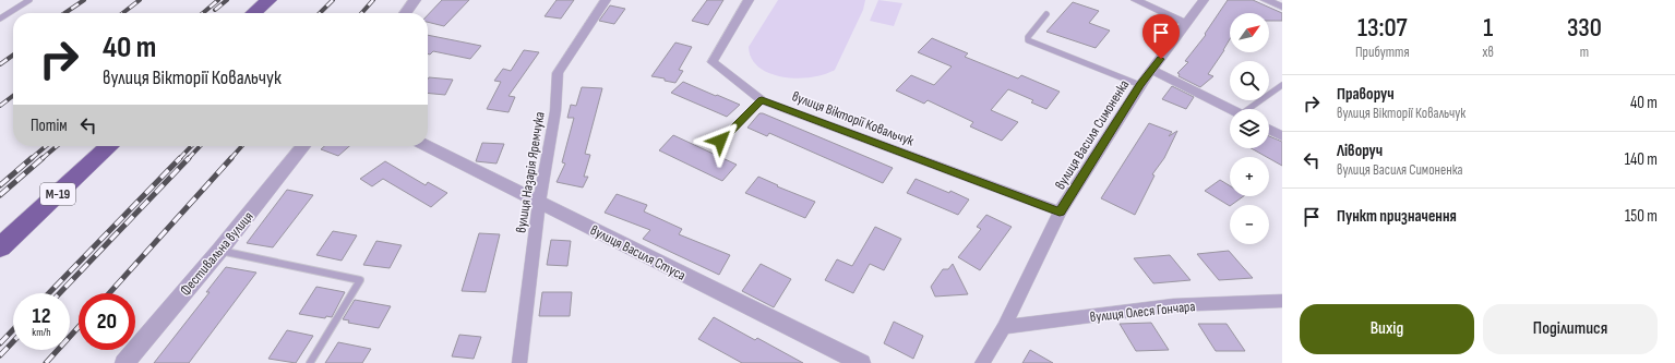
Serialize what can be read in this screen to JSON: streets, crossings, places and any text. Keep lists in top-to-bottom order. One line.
{"streets":{"highway":["М-19"],"street":["вулиця Вікторії Ковальчук","вулиця Василя Симоненка","вулиця Назарія Яремчука","вулиця Василя Стуса","Фестивальна вулиця","вулиця Олеся Гончара"]},"crossings":[["вулиця Вікторії Ковальчук","вулиця Василя Симоненка"],["вулиця Василя Симоненка","вулиця Олеся Гончара"],["вулиця Назарія Яремчука","вулиця Василя Стуса"]],"north":"top right","page":{"eta":["13:07","Прибуття","1","хв","330","m"],"map_buttons":["+","−"],"turn":["40 m","вулиця Вікторії Ковальчук"],"list":[{"name":"Праворуч","note":"вулиця Вікторії Ковальчук","value":"40 m"},{"name":"Ліворуч","note":"вулиця Василя Симоненка","value":"140 m"},{"name":"Пункт призначення","value":"150 m"}],"then":"Потім","speed":"12 km/h","limit":"20","buttons":["Вихід","Поділитися"]}}
